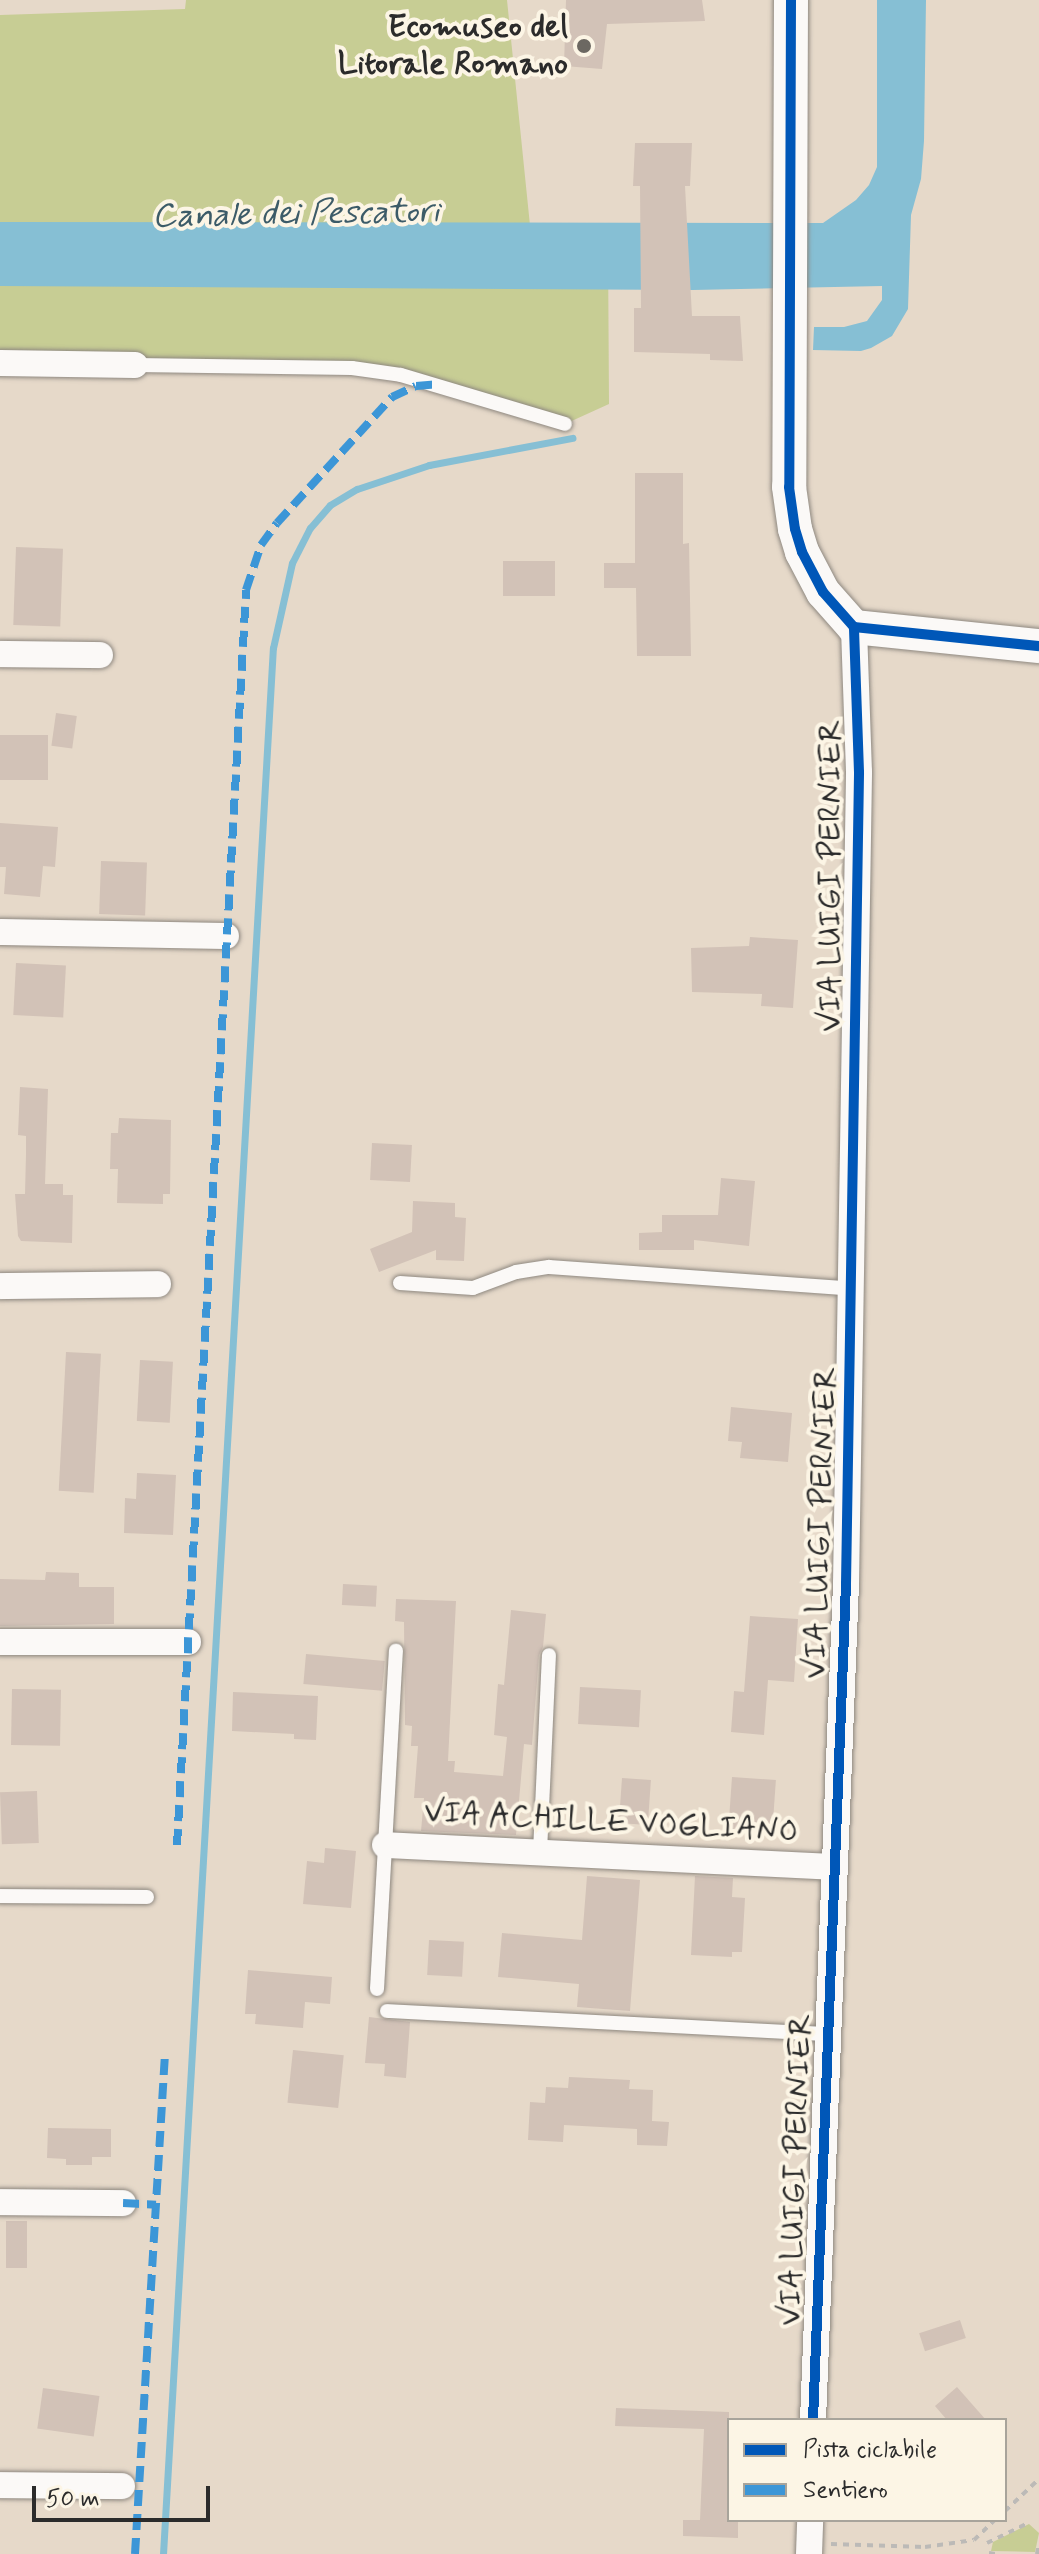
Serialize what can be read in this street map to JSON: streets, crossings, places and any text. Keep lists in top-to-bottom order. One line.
{"streets":{"street":["VIA LUIGI PERNIER","VIA ACHILLE VOGLIANO"]},"crossings":[["VIA LUIGI PERNIER","VIA ACHILLE VOGLIANO"]],"water":["Canale dei Pescatori"],"places":["Ecomuseo del Litorale Romano"],"legend":["Pista ciclabile","Sentiero"],"scale_bar":"50 m"}
